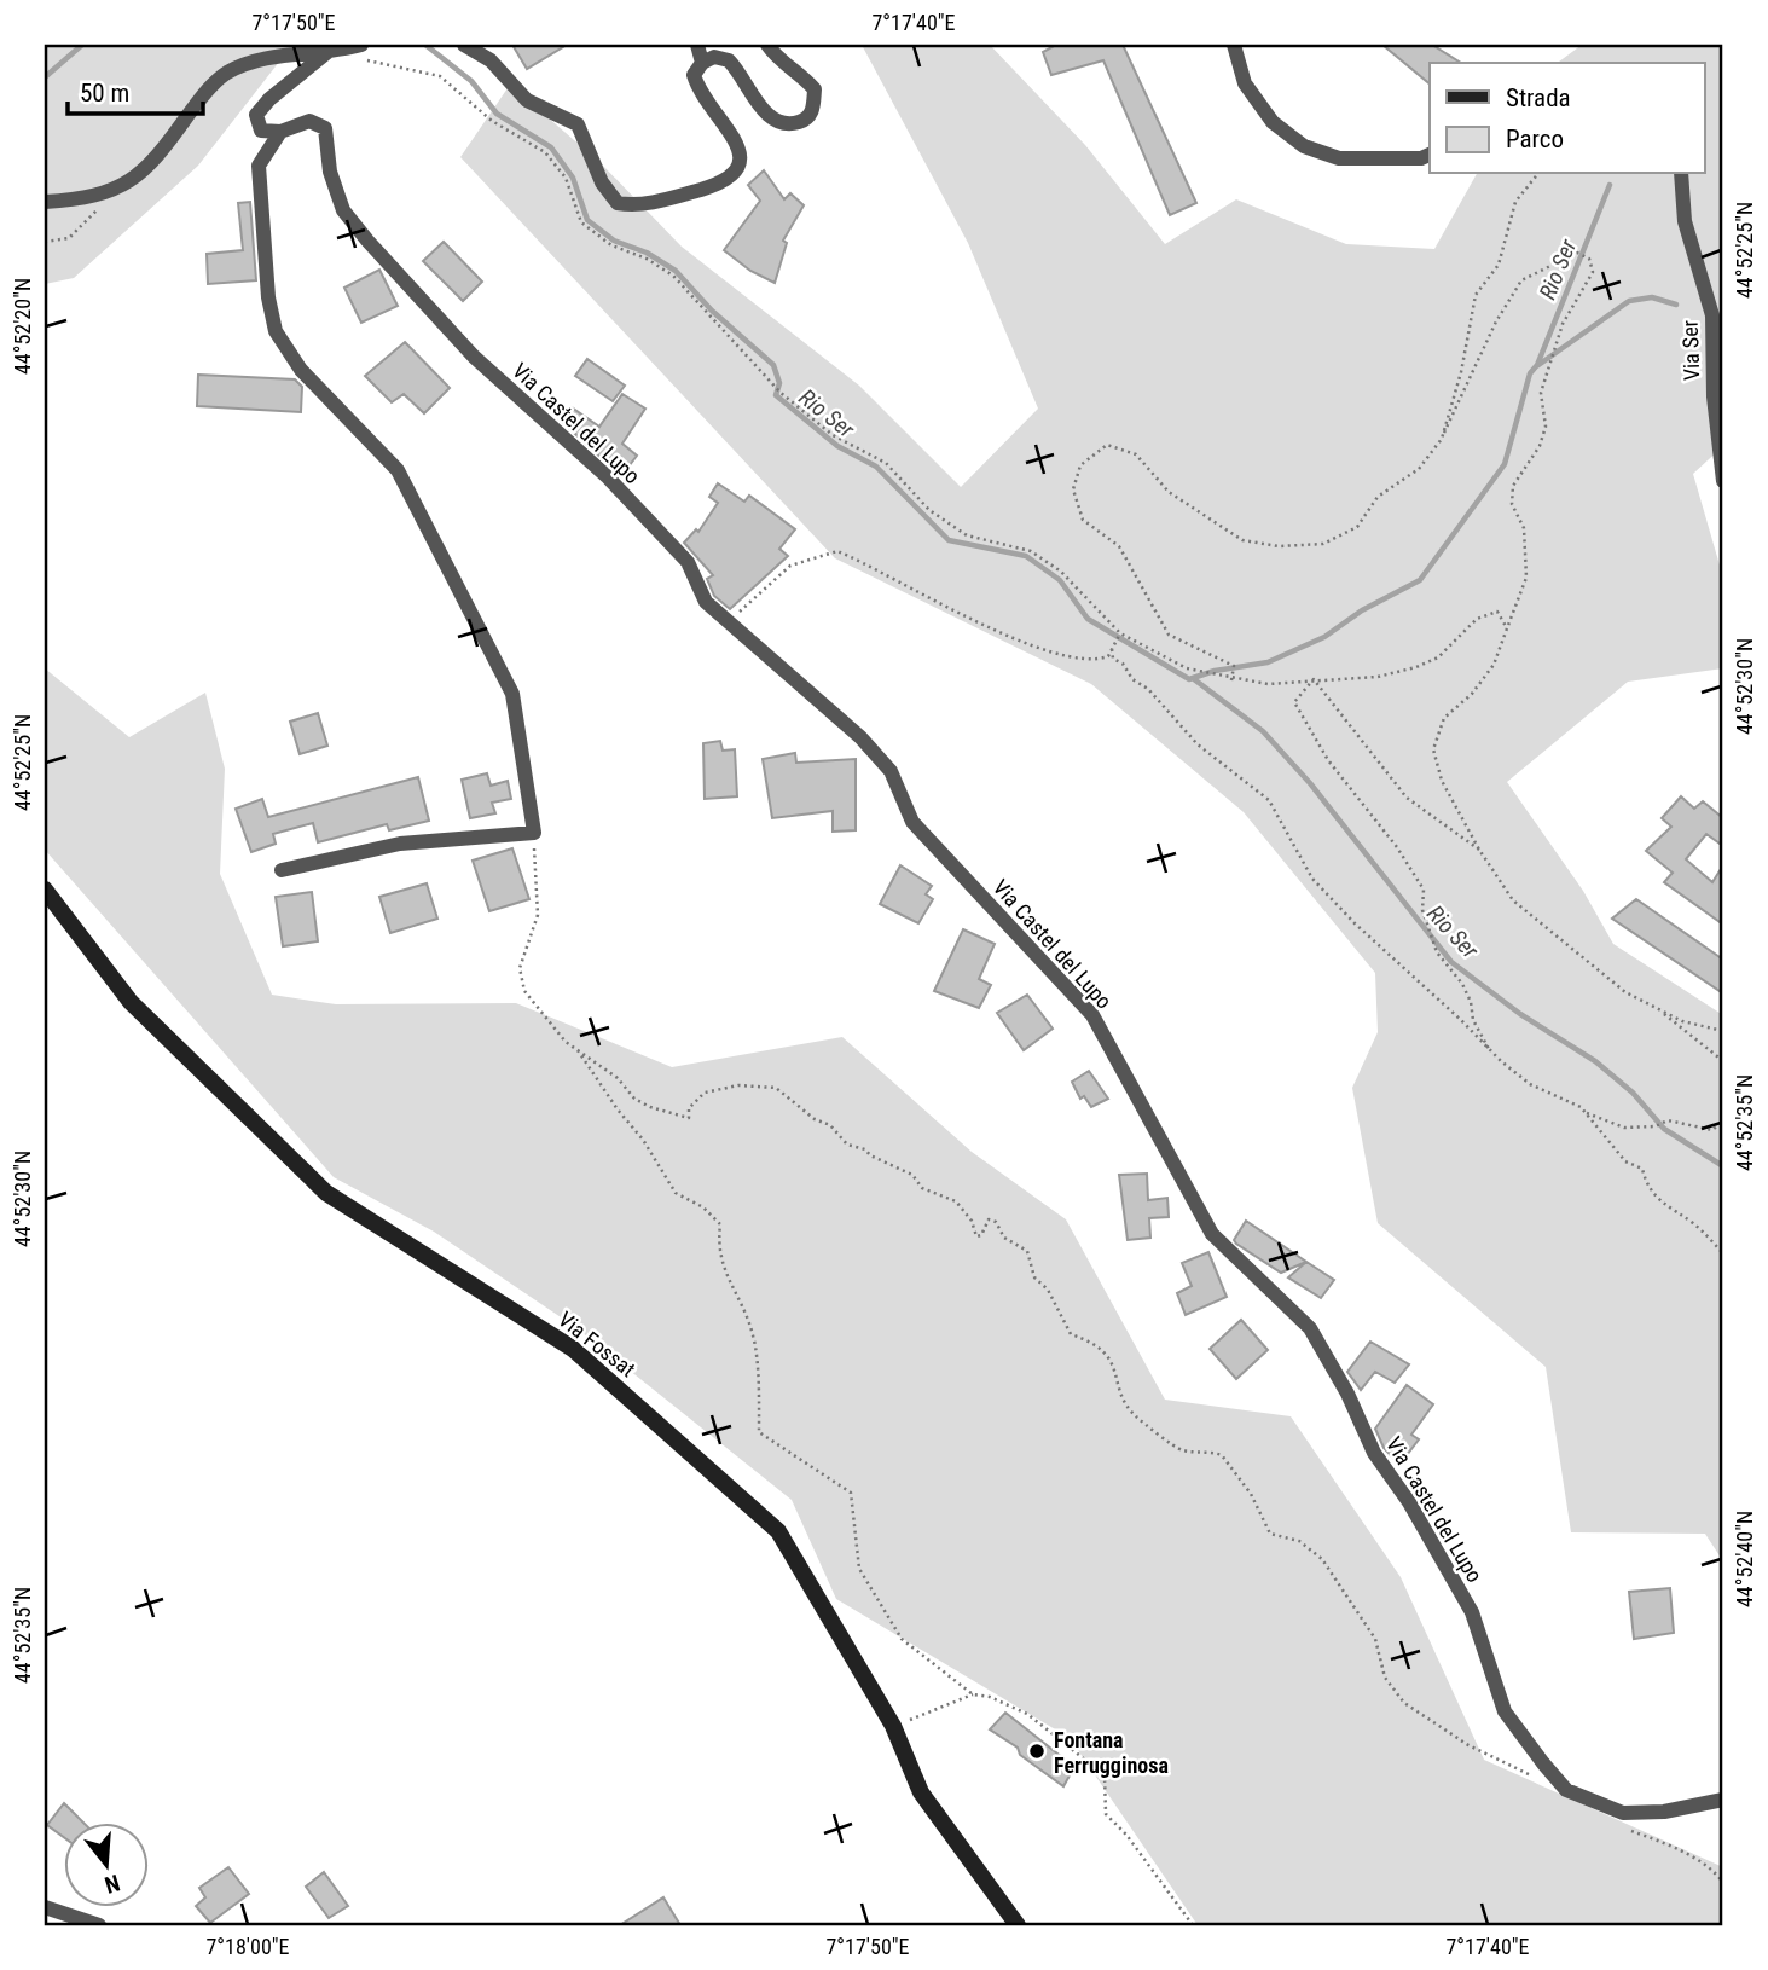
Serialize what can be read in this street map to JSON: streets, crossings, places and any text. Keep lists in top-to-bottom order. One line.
{"streets":{"street":["Via Ser","Via Castel del Lupo","Via Fossat"]},"water":["Rio Ser"],"places":["Fontana Ferrugginosa"],"legend":["Strada","Parco"],"scale_bar":"50 m","north":"bottom","coordinates":["7°17'50\"E","7°17'40\"E","44°52'25\"N","44°52'20\"N","44°52'30\"N","44°52'35\"N","44°52'40\"N","7°18'00\"E"]}
